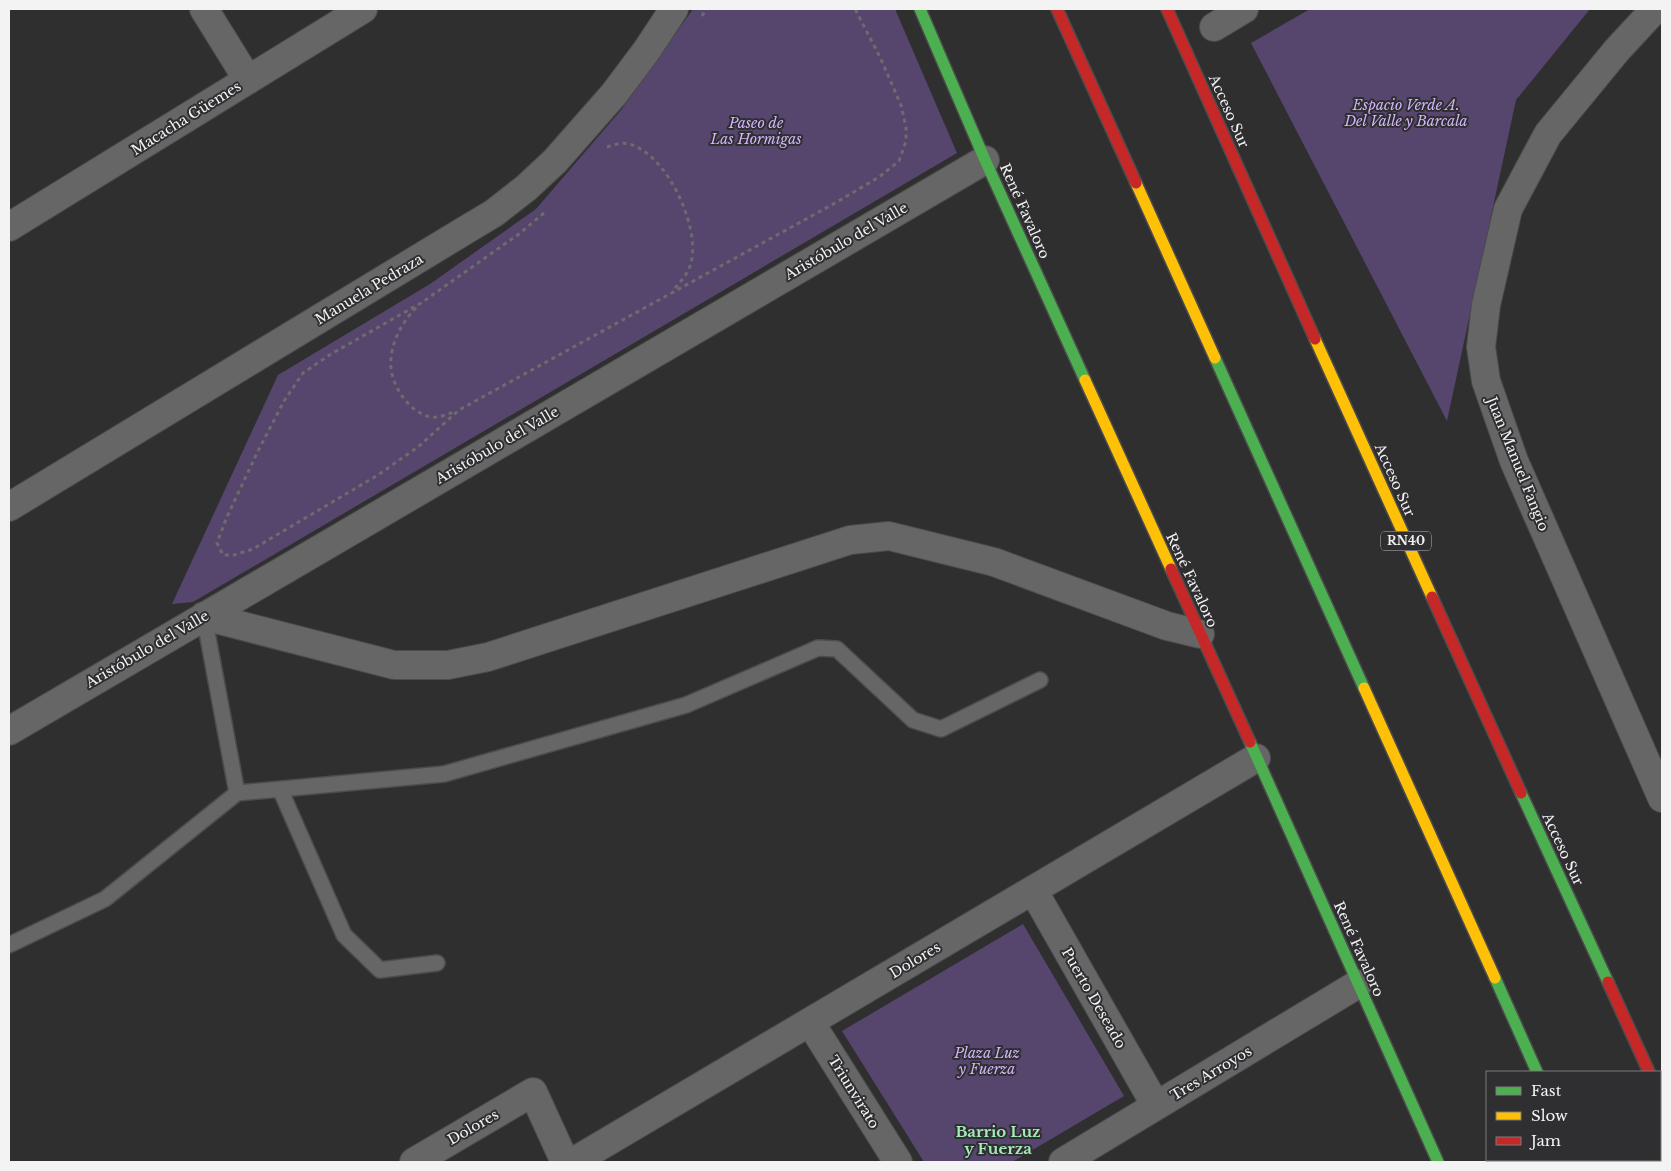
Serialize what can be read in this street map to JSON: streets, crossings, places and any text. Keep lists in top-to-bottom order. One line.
{"streets":{"main road":["Acceso Sur","René Favaloro","RN40"],"street":["Macacha Güemes","Aristóbulo del Valle","Manuela Pedraza","Juan Manuel Fangio","Dolores","Puerto Deseado","Tres Arroyos","Triunvirato"]},"crossings":[["René Favaloro","Aristóbulo del Valle"],["René Favaloro","Dolores"],["René Favaloro","Tres Arroyos"],["Dolores","Puerto Deseado"],["Dolores","Triunvirato"],["Puerto Deseado","Tres Arroyos"]],"districts":["Barrio Luz y Fuerza"],"parks":["Espacio Verde A. Del Valle y Barcala","Paseo de Las Hormigas","Plaza Luz y Fuerza"],"legend":["Fast","Slow","Jam"]}
